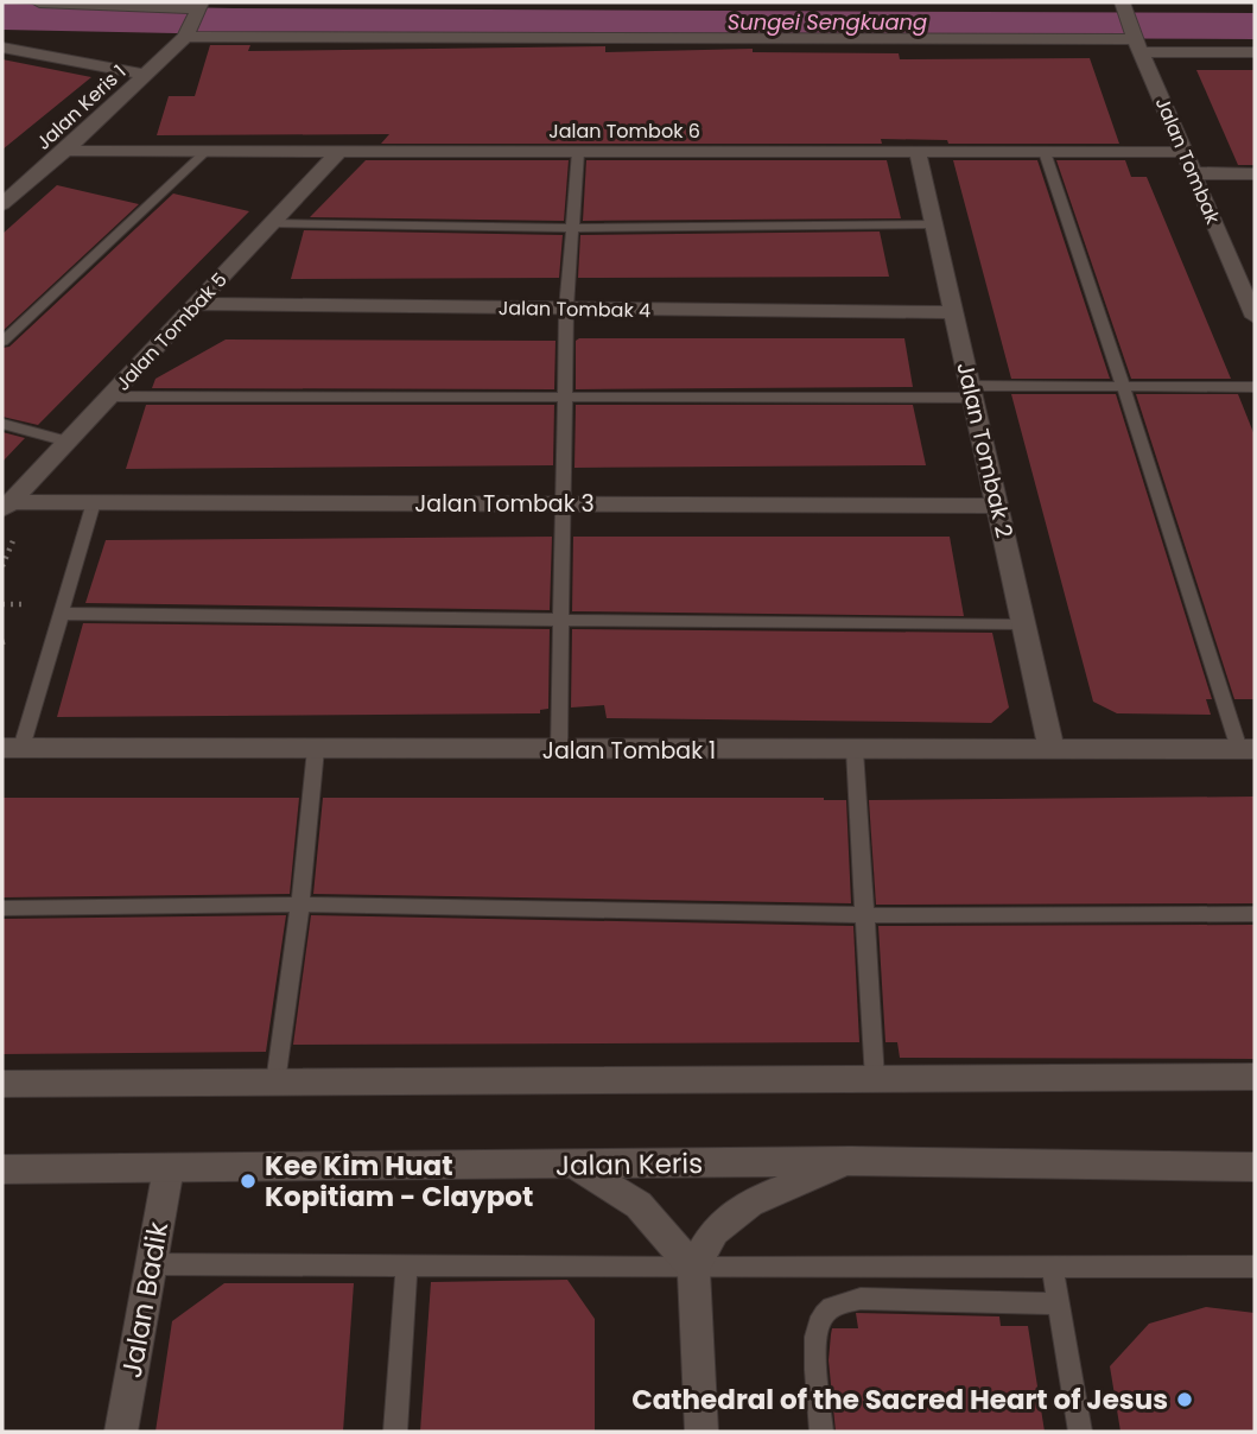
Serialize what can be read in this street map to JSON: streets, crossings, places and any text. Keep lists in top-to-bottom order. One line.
{"streets":{"street":["Jalan Keris 1","Jalan Tombok 6","Jalan Tombak","Jalan Tombak 4","Jalan Tombak 5","Jalan Tombak 2","Jalan Tombak 3","Jalan Tombak 1","Jalan Keris","Jalan Badik"]},"crossings":[["Jalan Keris 1","Jalan Tombok 6"],["Jalan Tombok 6","Jalan Tombak"],["Jalan Tombok 6","Jalan Tombak 5"],["Jalan Tombok 6","Jalan Tombak 2"],["Jalan Tombak 4","Jalan Tombak 5"],["Jalan Tombak 4","Jalan Tombak 2"],["Jalan Tombak 5","Jalan Tombak 3"],["Jalan Tombak 2","Jalan Tombak 3"],["Jalan Tombak 2","Jalan Tombak 1"],["Jalan Keris","Jalan Badik"]],"water":["Sungei Sengkuang"],"places":["Kee Kim Huat Kopitiam - Claypot","Cathedral of the Sacred Heart of Jesus"]}
